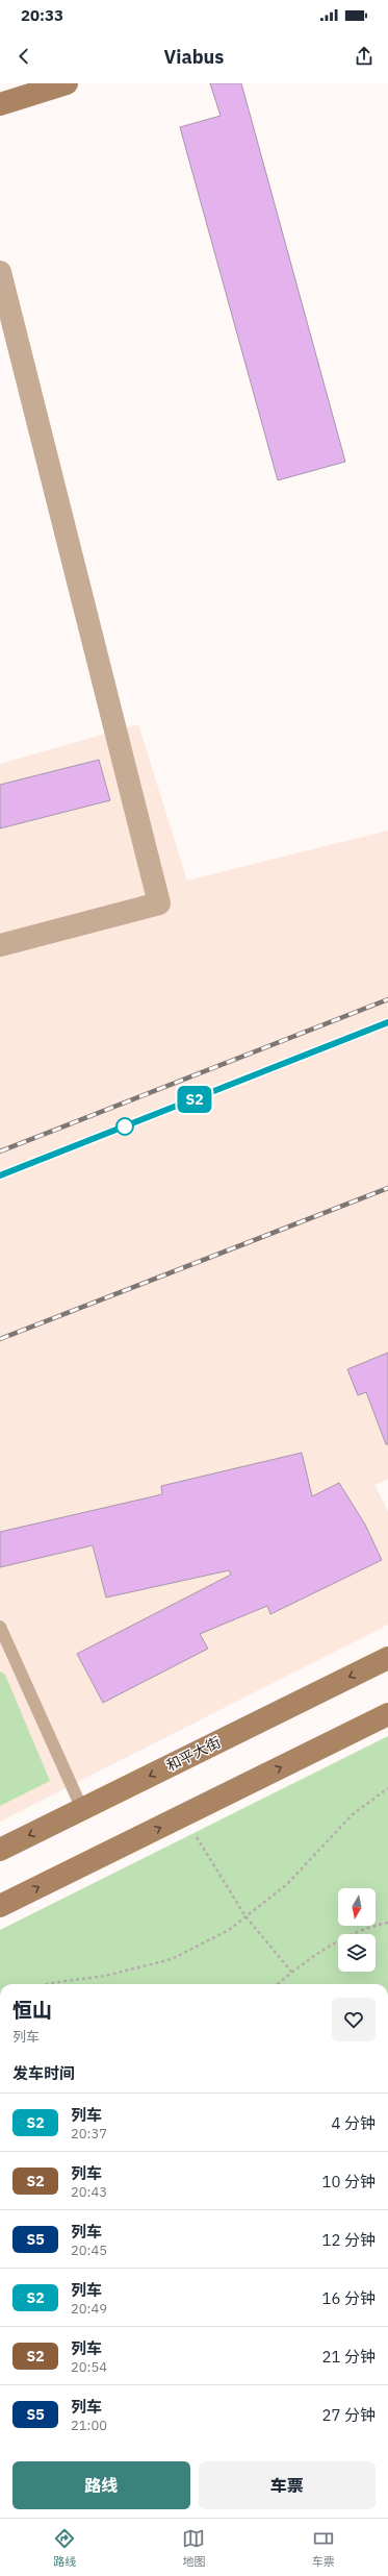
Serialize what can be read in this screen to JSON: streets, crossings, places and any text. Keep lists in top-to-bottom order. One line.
{"streets":{"main road":["和平大街"]},"north":"bottom","page":{"status":"20:33","header":"Viabus","on_map":"S2","heading":[["恒山","列车"],"发车时间"],"list":[{"mark":"S2","name":"列车","note":"20:37","value":"4 分钟"},{"mark":"S2","name":"列车","note":"20:43","value":"10 分钟"},{"mark":"S5","name":"列车","note":"20:45","value":"12 分钟"},{"mark":"S2","name":"列车","note":"20:49","value":"16 分钟"},{"mark":"S2","name":"列车","note":"20:54","value":"21 分钟"},{"mark":"S5","name":"列车","note":"21:00","value":"27 分钟"}],"buttons":["路线","车票"],"tabs":["路线","地图","车票"]}}
